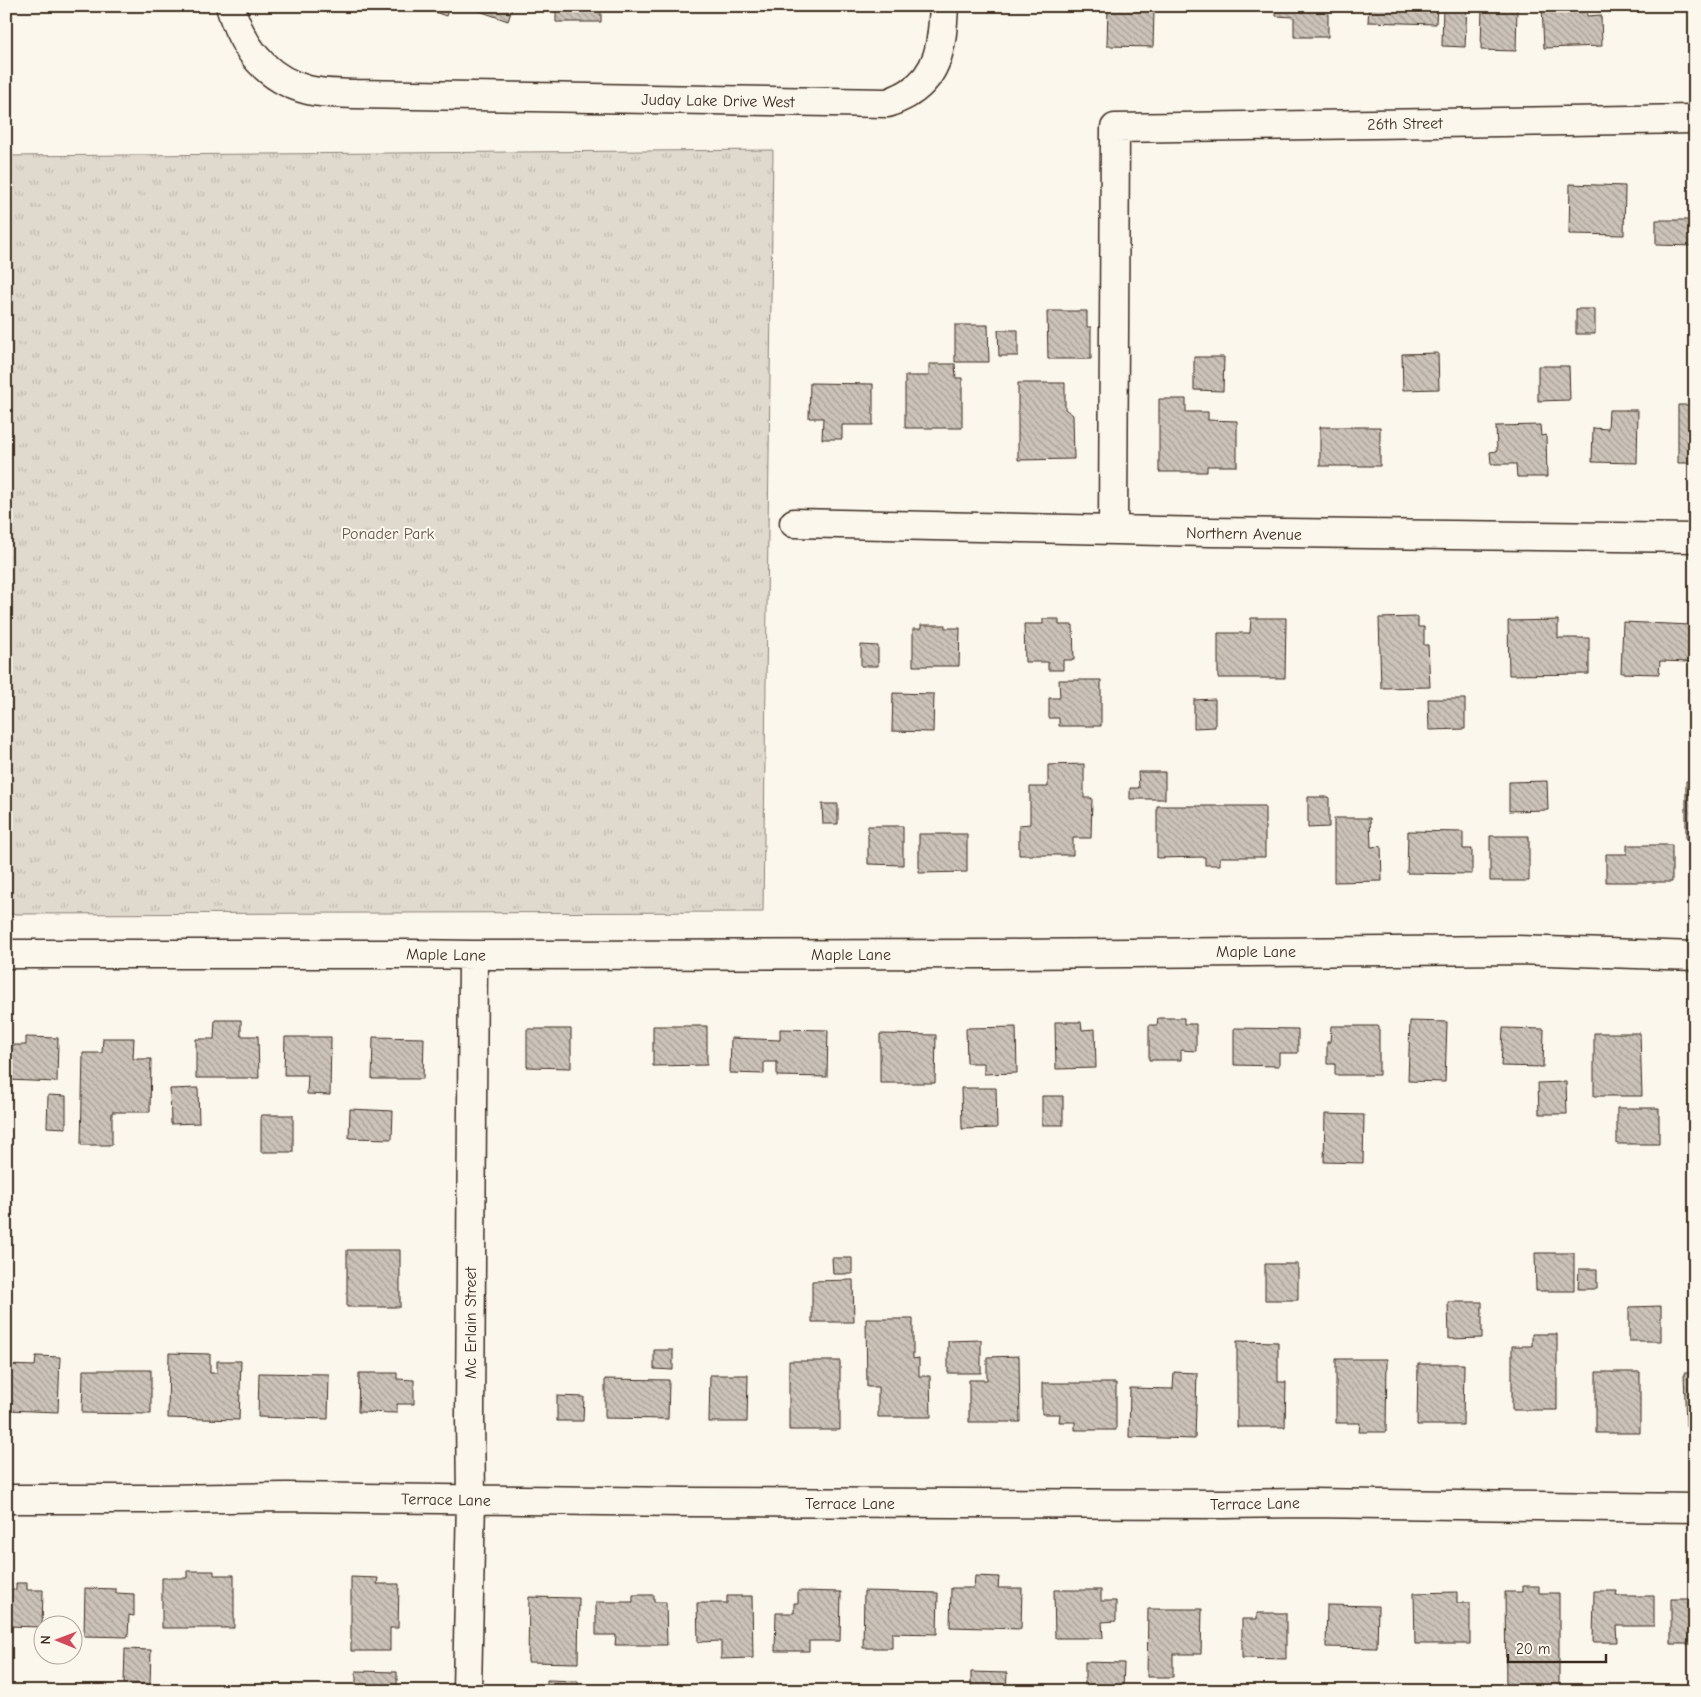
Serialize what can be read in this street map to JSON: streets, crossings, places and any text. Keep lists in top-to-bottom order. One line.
{"streets":{"street":["Juday Lake Drive West","26th Street","Northern Avenue","Maple Lane","Mc Erlain Street","Terrace Lane"]},"crossings":[["26th Street","Northern Avenue"],["Maple Lane","Mc Erlain Street"],["Mc Erlain Street","Terrace Lane"]],"parks":["Ponader Park"],"scale_bar":"20 m","north":"left"}
